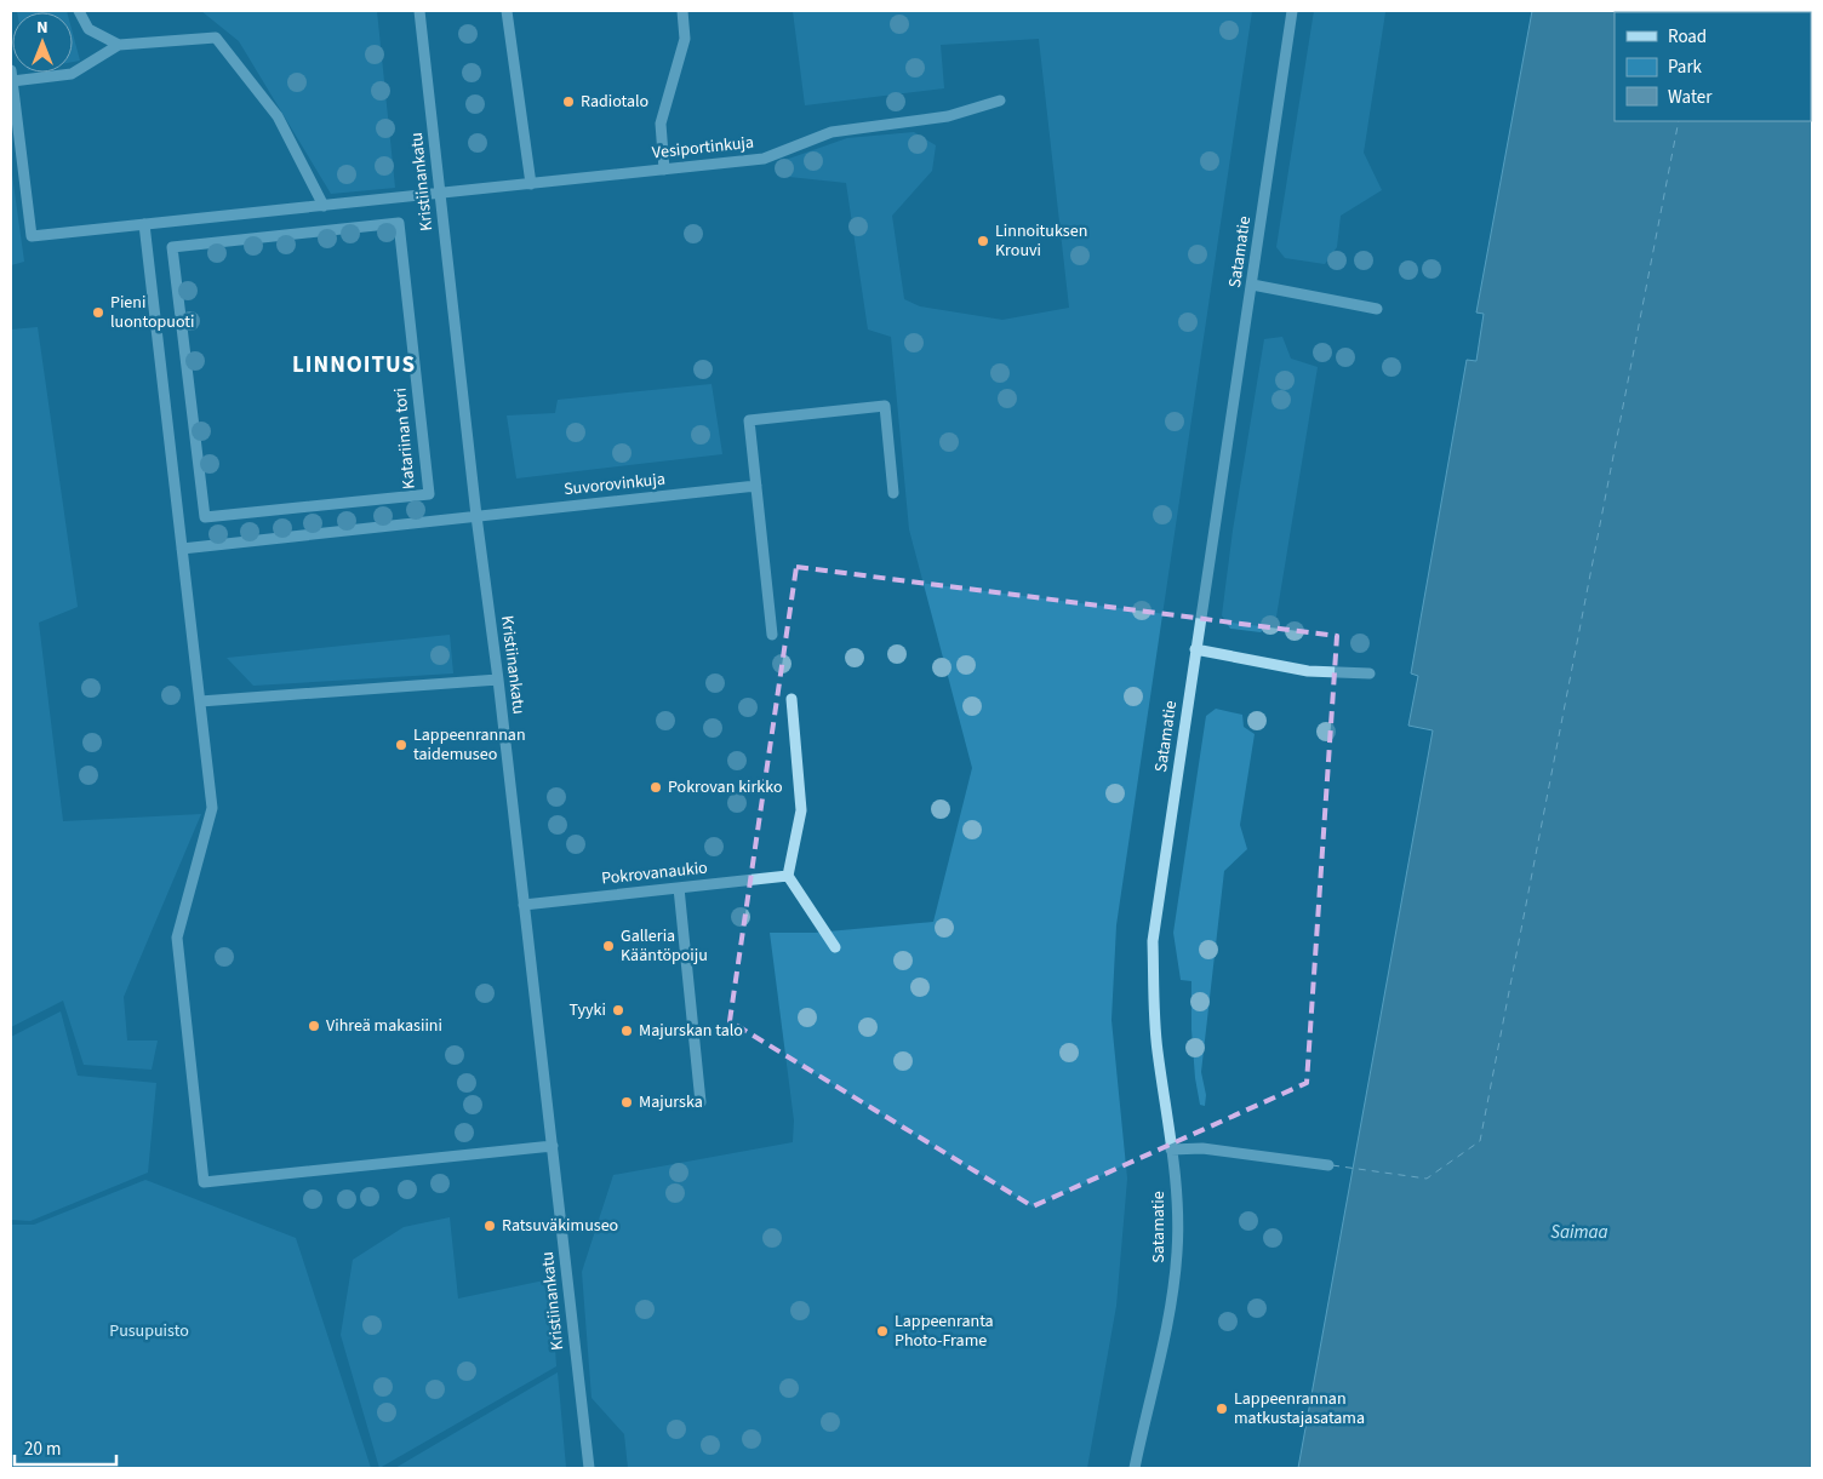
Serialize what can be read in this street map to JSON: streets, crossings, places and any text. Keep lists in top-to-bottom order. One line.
{"streets":{"street":["Vesiportinkuja","Kristiinankatu","Satamatie","Katariinan tori","Suvorovinkuja","Pokrovanaukio"]},"crossings":[["Vesiportinkuja","Kristiinankatu"],["Kristiinankatu","Suvorovinkuja"],["Kristiinankatu","Pokrovanaukio"]],"districts":["LINNOITUS"],"water":["Saimaa"],"parks":["Pusupuisto"],"places":["Radiotalo","Linnoituksen Krouvi","Pieni luontopuoti","Lappeenrannan taidemuseo","Pokrovan kirkko","Galleria Kääntöpoiju","Tyyki","Vihreä makasiini","Majurskan talo","Majurska","Ratsuväkimuseo","Lappeenranta Photo-Frame","Lappeenrannan matkustajasatama"],"legend":["Road","Park","Water"],"scale_bar":"20 m","north":"top"}
